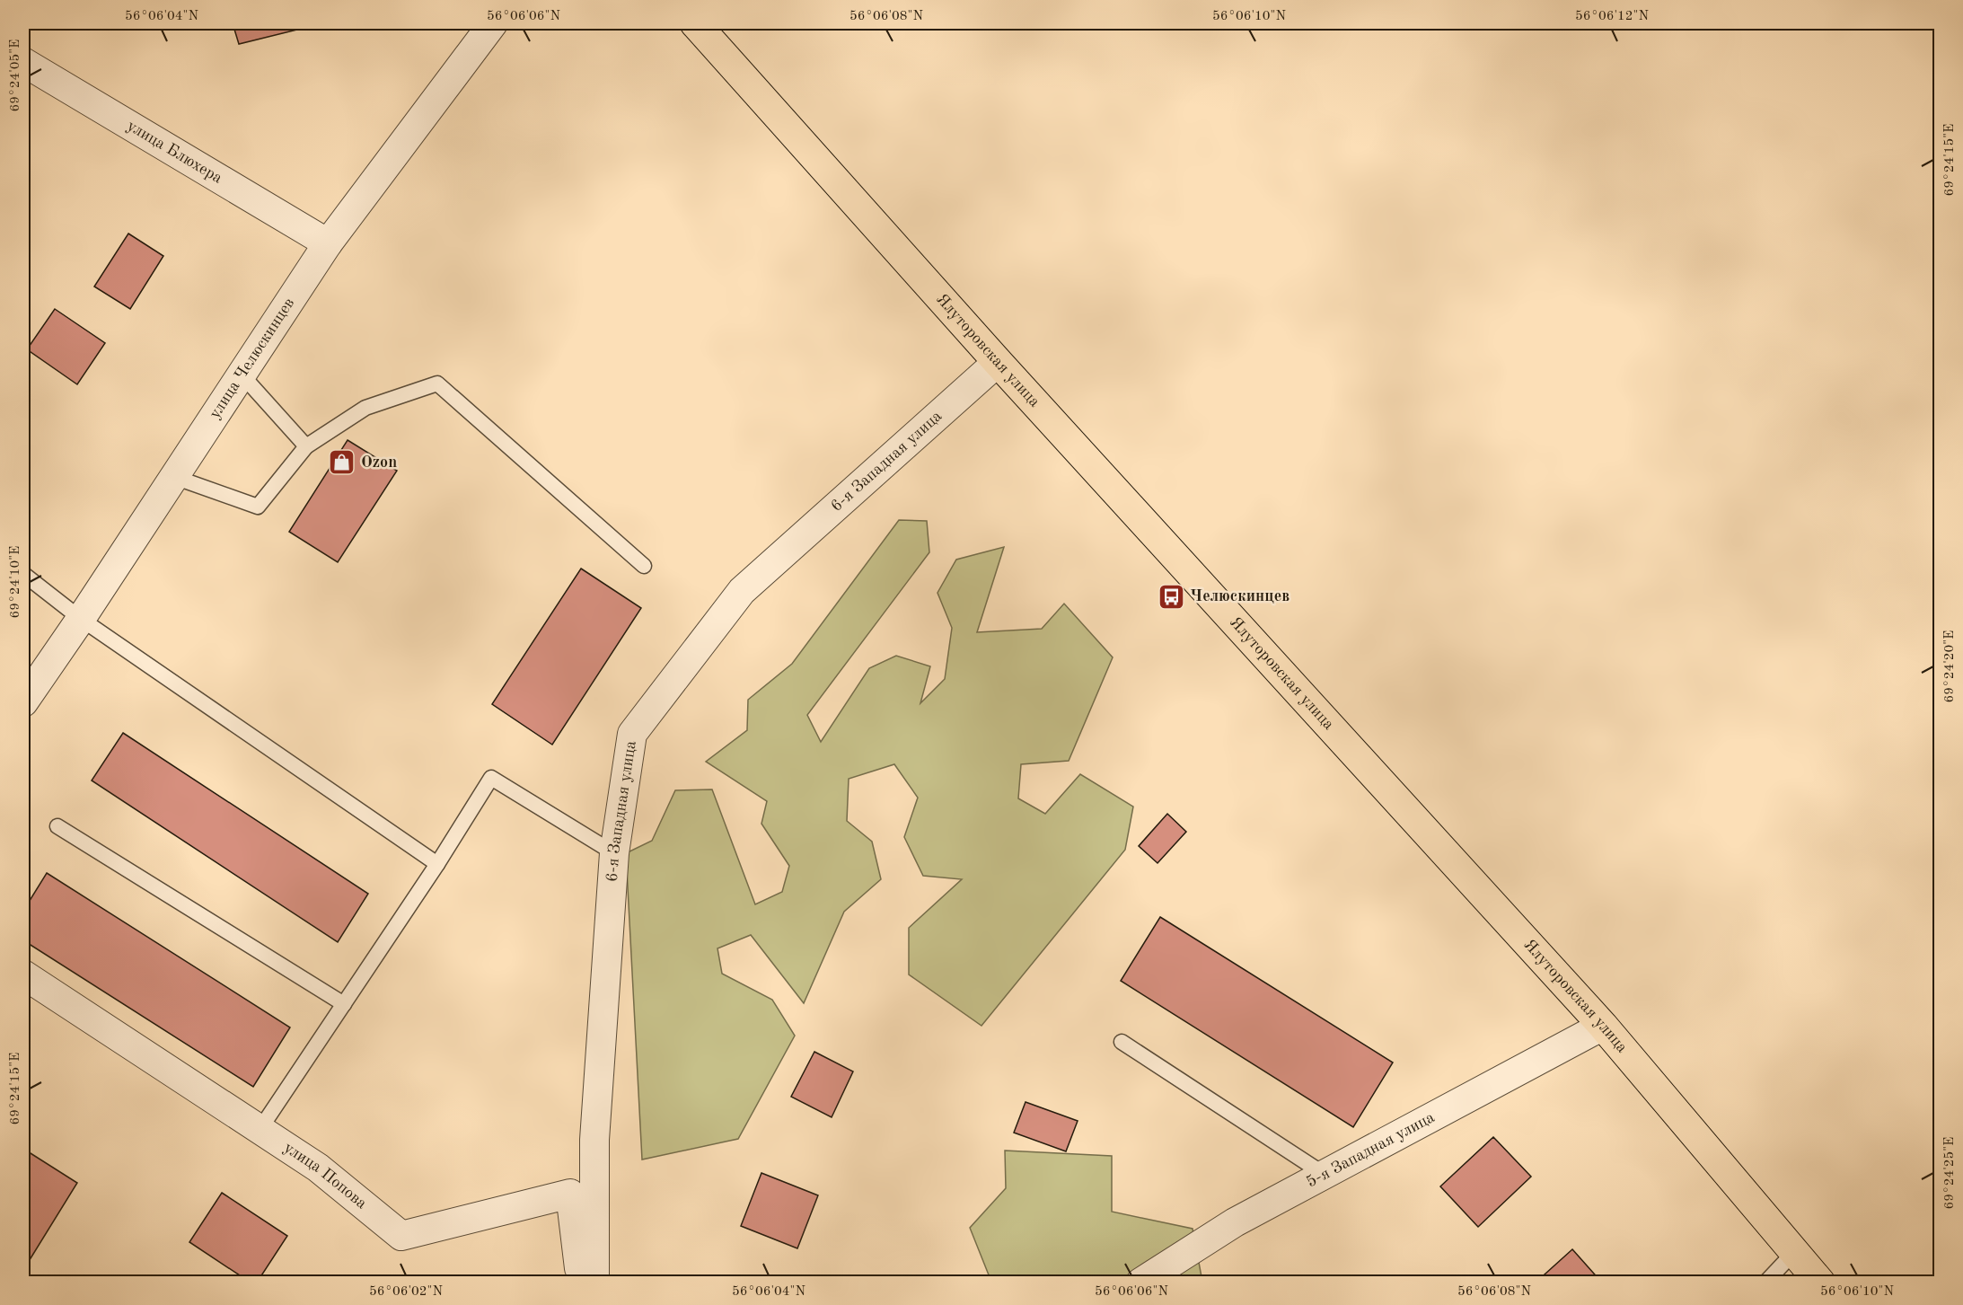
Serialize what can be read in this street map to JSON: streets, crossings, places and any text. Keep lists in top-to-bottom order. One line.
{"streets":{"main road":["Ялуторовская улица"],"street":["улица Блюхера","улица Челюскинцев","6-я Западная улица","5-я Западная улица","улица Попова"]},"crossings":[["улица Блюхера","улица Челюскинцев"],["Ялуторовская улица","6-я Западная улица"],["Ялуторовская улица","5-я Западная улица"]],"places":{"shop":["Ozon"],"bus stop":["Челюскинцев"]},"coordinates":["56°06'04\"N","56°06'06\"N","56°06'08\"N","56°06'10\"N","56°06'12\"N","69°24'05\"E","69°24'15\"E","69°24'10\"E","69°24'20\"E","69°24'25\"E","56°06'02\"N"]}
